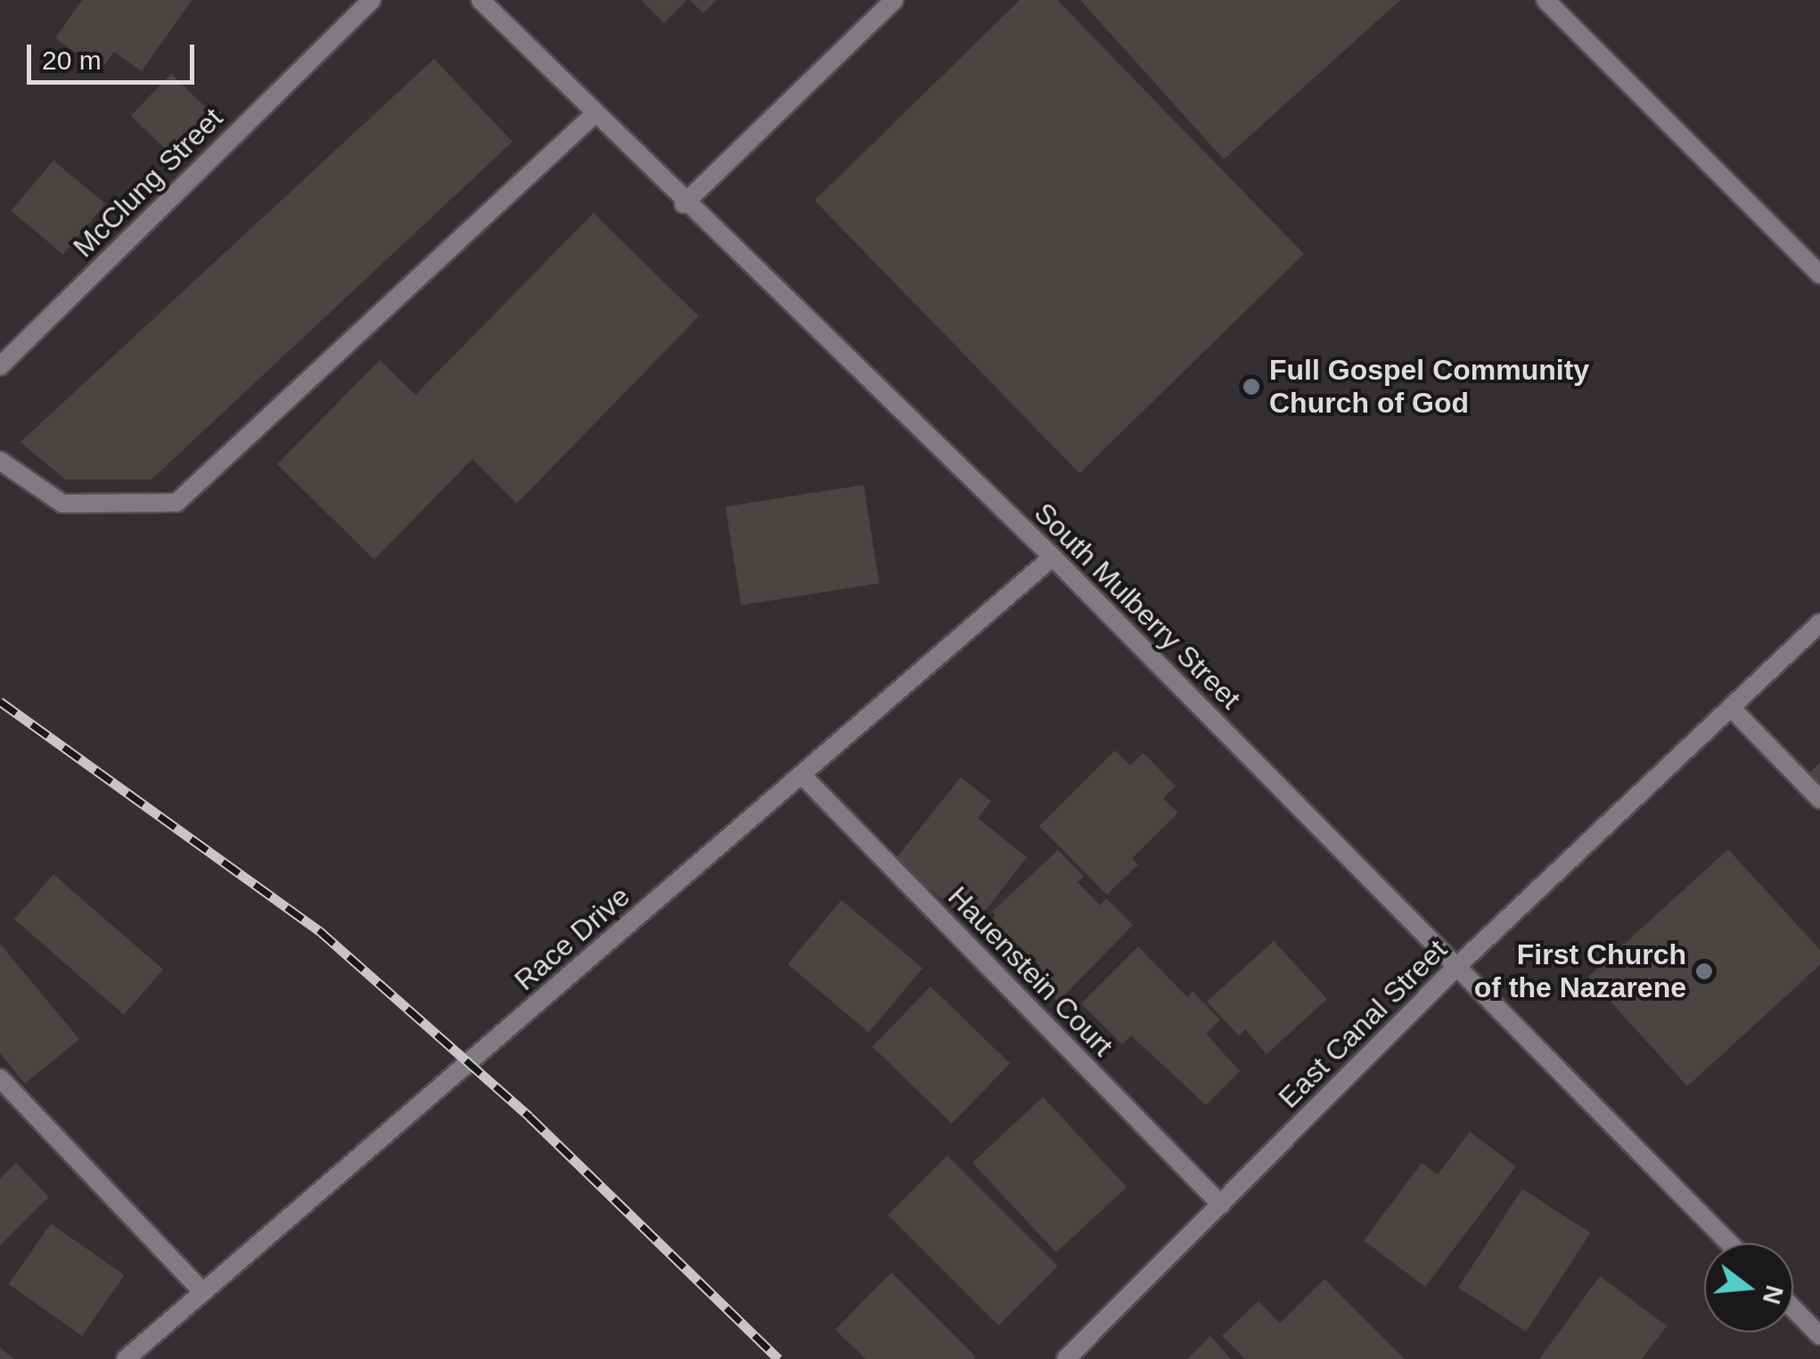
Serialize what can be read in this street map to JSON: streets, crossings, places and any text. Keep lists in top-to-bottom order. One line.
{"streets":{"street":["McClung Street","South Mulberry Street","Race Drive","Hauenstein Court","East Canal Street"]},"crossings":[["South Mulberry Street","Race Drive"],["South Mulberry Street","East Canal Street"],["Race Drive","Hauenstein Court"],["Hauenstein Court","East Canal Street"]],"places":["Full Gospel Community Church of God","First Church of the Nazarene"],"scale_bar":"20 m","north":"right"}
